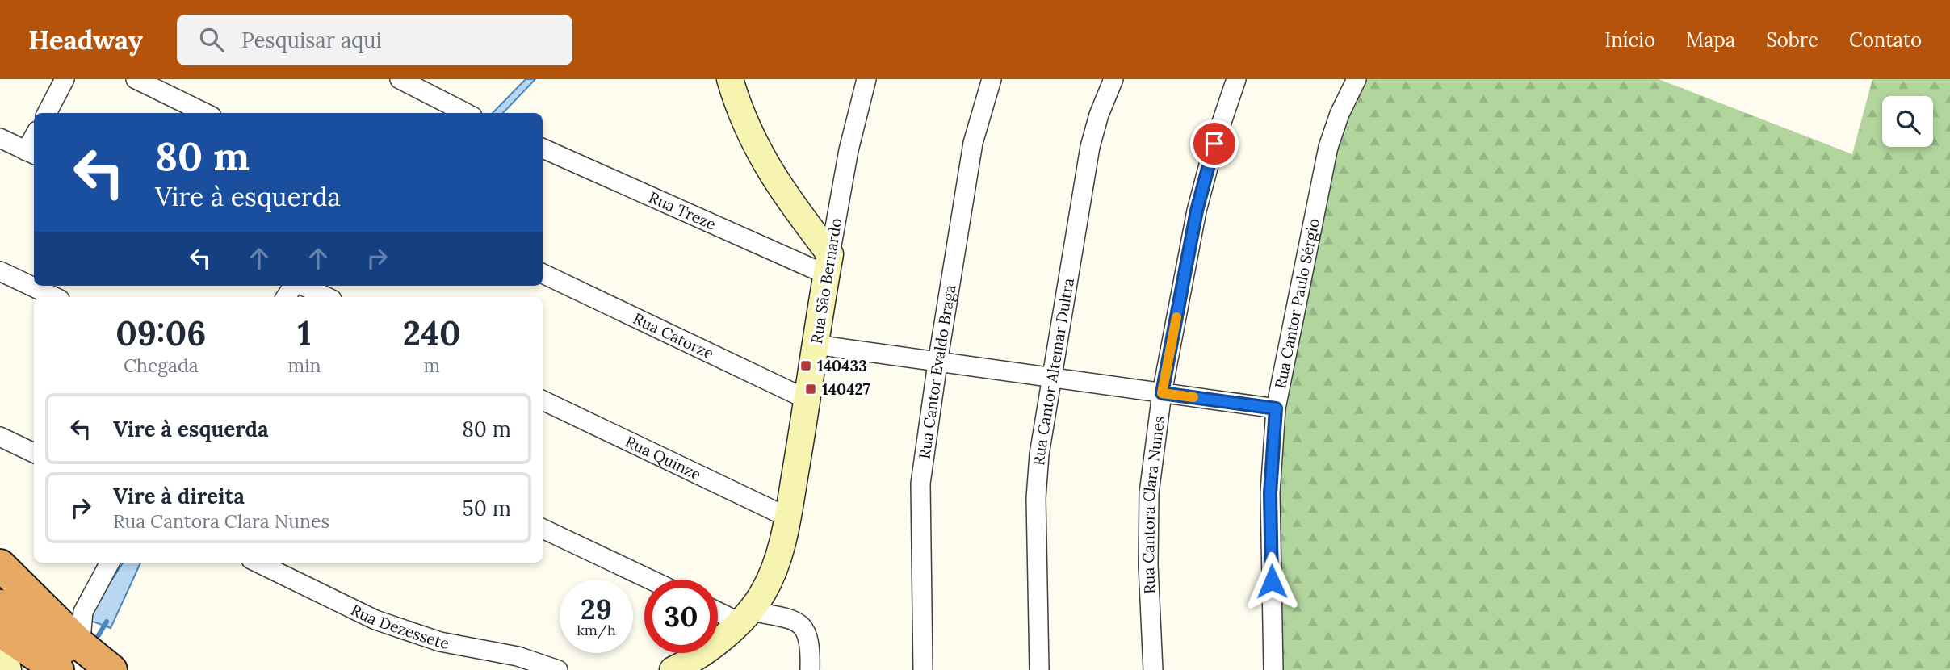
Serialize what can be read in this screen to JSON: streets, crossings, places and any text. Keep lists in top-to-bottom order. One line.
{"streets":{"street":["Rua Treze","Rua São Bernardo","Rua Cantor Paulo Sérgio","Rua Catorze","Rua Cantor Evaldo Braga","Rua Cantor Altemar Dultra","Rua Quinze","Rua Cantora Clara Nunes","Rua Dezessete"]},"crossings":[["Rua Treze","Rua São Bernardo"],["Rua São Bernardo","Rua Catorze"],["Rua São Bernardo","Rua Quinze"]],"places":{"transit":["140433","140427"]},"page":{"header":"Headway","search":"Pesquisar aqui","nav":["Início","Mapa","Sobre","Contato"],"turn":["80 m","Vire à esquerda"],"eta":["09:06","Chegada","1","min","240","m"],"list":[{"name":"Vire à esquerda","value":"80 m"},{"name":"Vire à direita","note":"Rua Cantora Clara Nunes","value":"50 m"}],"speed":"29 km/h","limit":"30"}}
